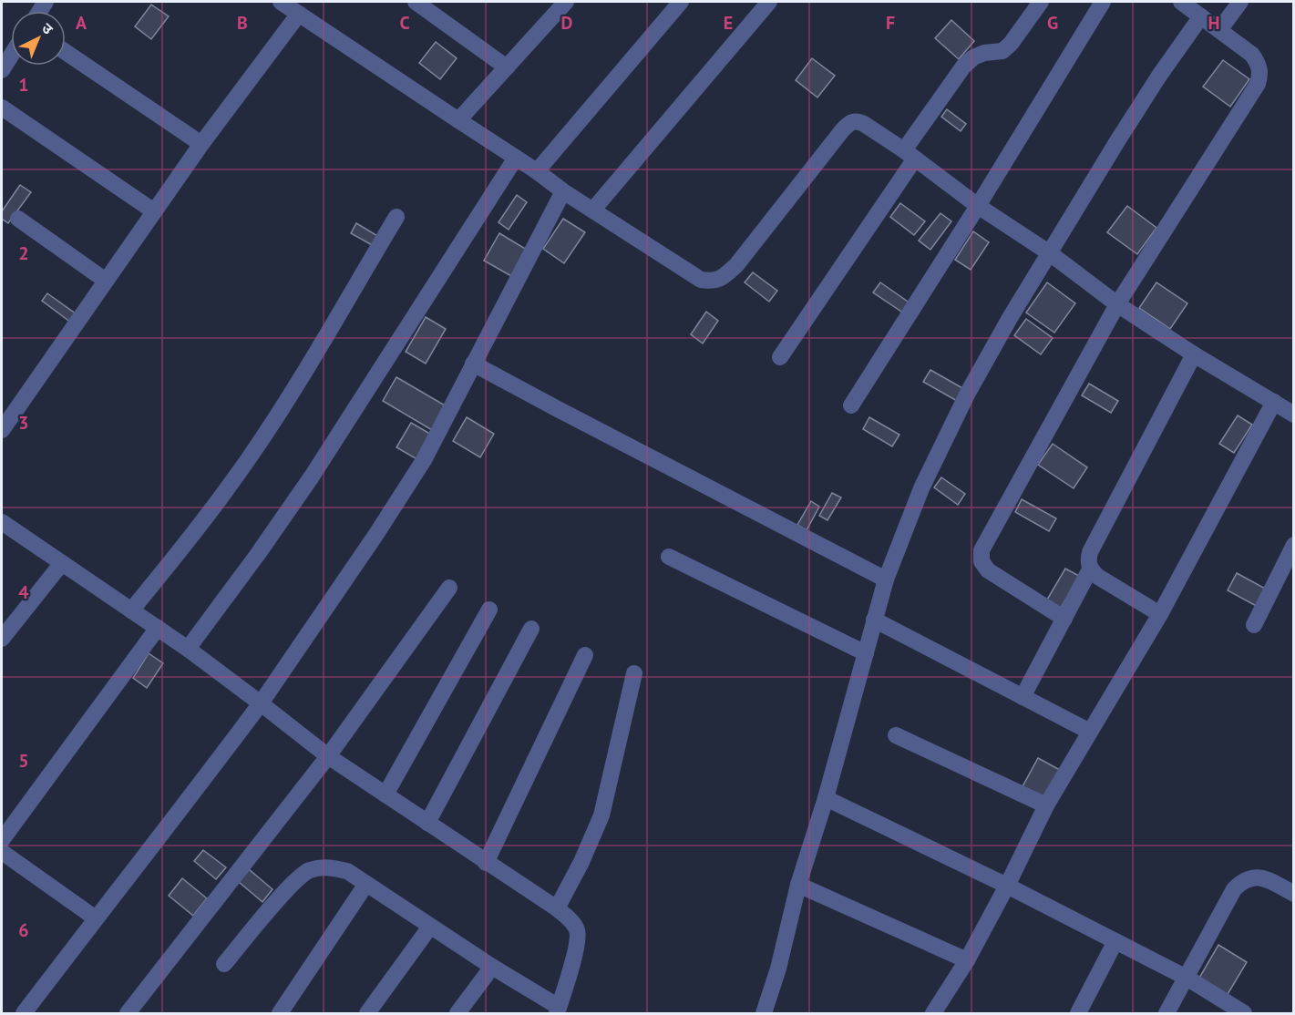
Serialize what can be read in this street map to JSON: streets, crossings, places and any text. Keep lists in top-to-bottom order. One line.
{"north":"top right","grid":{"columns":["A","B","C","D","E","F","G","H"],"rows":["1","2","3","4","5","6"]}}
